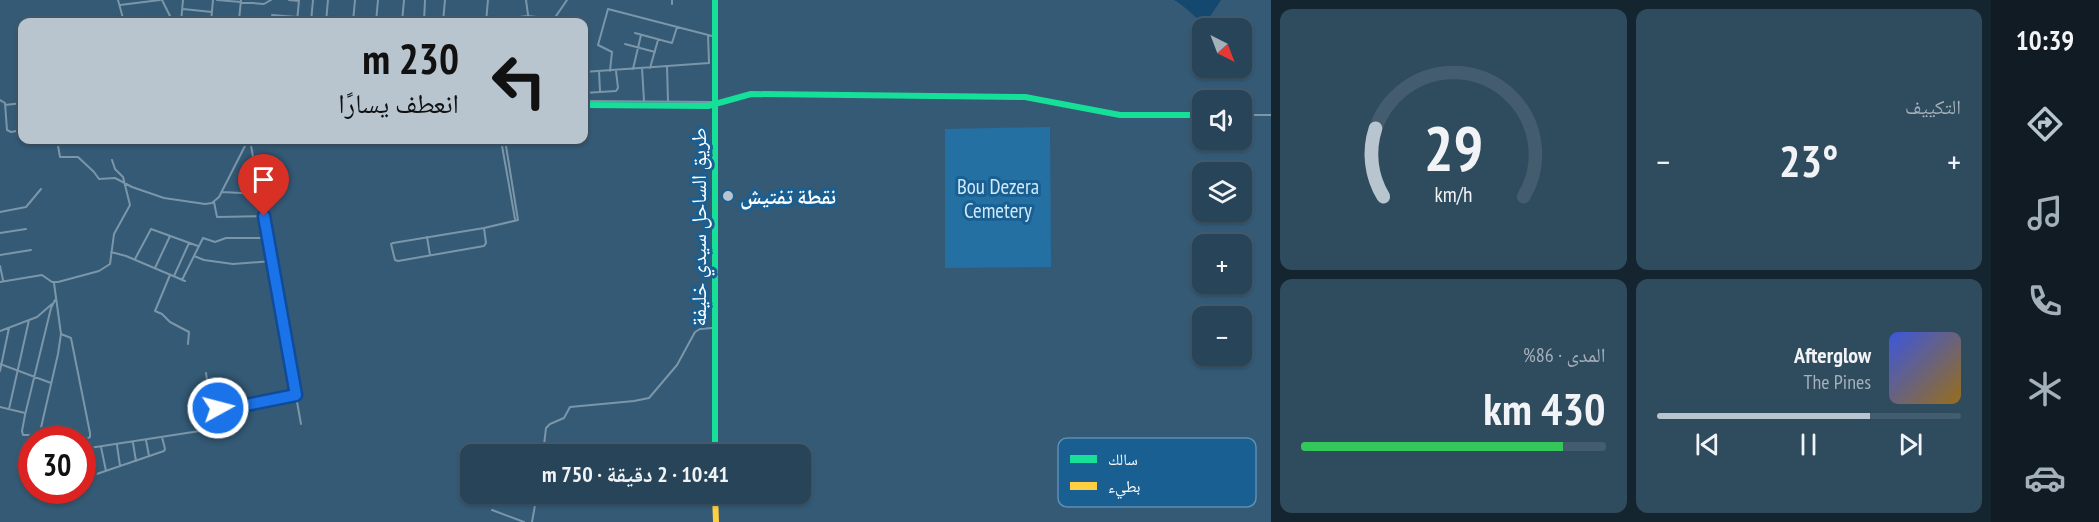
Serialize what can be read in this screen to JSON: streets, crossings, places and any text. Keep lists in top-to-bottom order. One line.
{"streets":{"main road":["طريق الساحل سيدي خليفة"]},"parks":["Bou Dezera Cemetery"],"places":["نقطة تفتيش"],"legend":["سالك","بطيء"],"north":"bottom right","page":{"tabs":"10:39","tile":["التكييف",["المدى · 86%","430 km"]],"map_buttons":["+","−"],"turn":["230 m","انعطف يسارًا"],"heat":["−","23°","+"],"song":["Afterglow","The Pines"],"limit":"30","trip":"10:41 · 2 دقيقة · 750 m","gauge":["29","km/h"]}}
